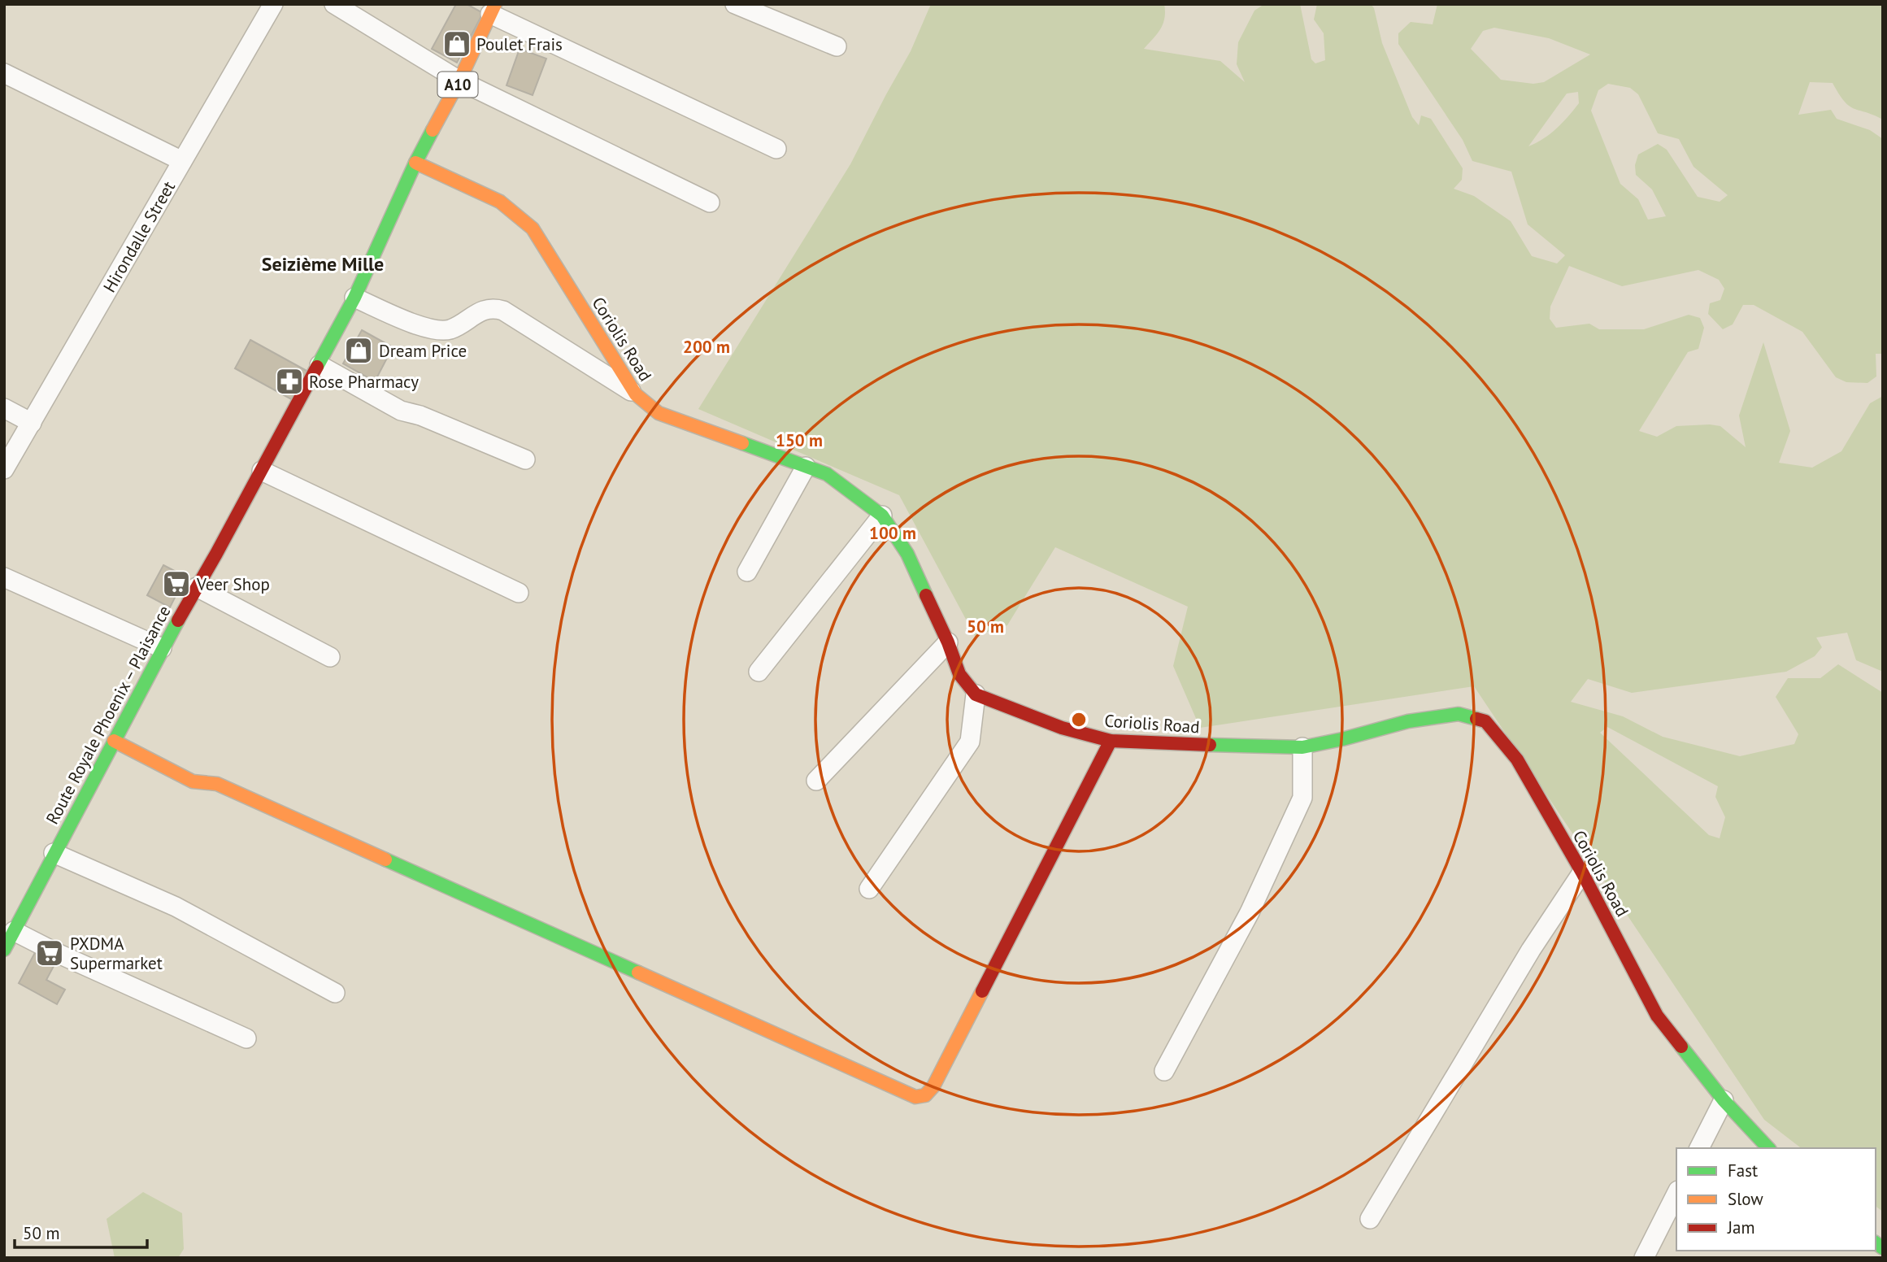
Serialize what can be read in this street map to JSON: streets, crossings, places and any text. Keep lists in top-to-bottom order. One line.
{"streets":{"main road":["A10","Coriolis Road","Route Royale Phoenix – Plaisance"],"street":["Hirondalle Street"]},"crossings":[["A10","Coriolis Road"],["A10","Route Royale Phoenix – Plaisance"],["Coriolis Road","Route Royale Phoenix – Plaisance"]],"districts":["Seizième Mille"],"places":{"shop":["Poulet Frais","Dream Price"],"pharmacy":["Rose Pharmacy"],"supermarket":["Veer Shop","PXDMA Supermarket"]},"legend":["Fast","Slow","Jam"],"scale_bar":"50 m","rings":["200 m","150 m","100 m","50 m"]}
